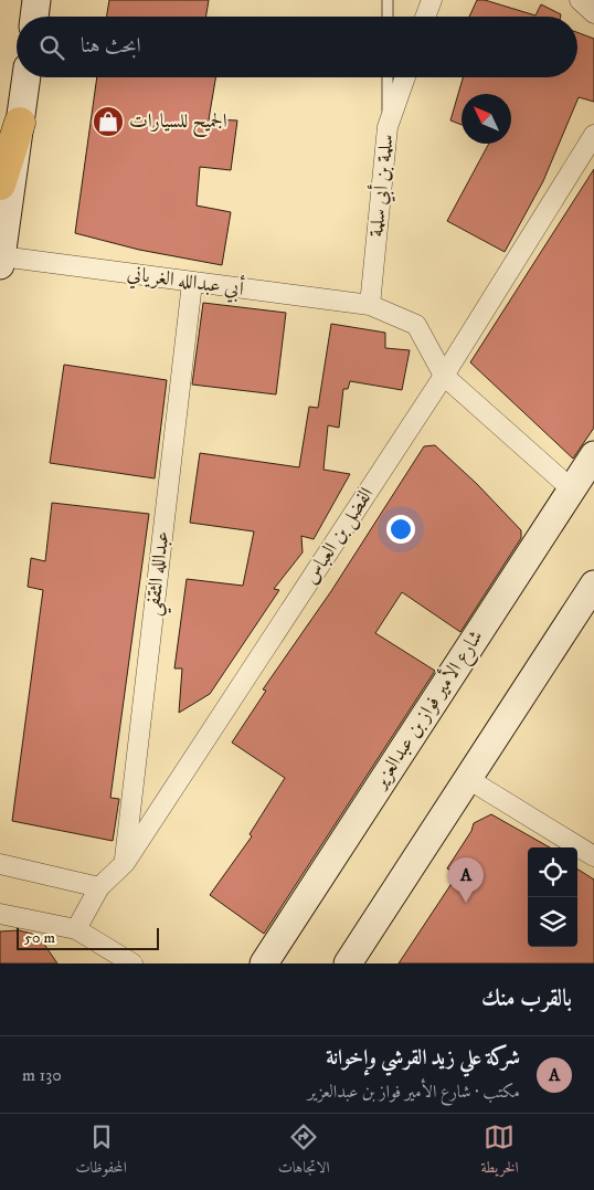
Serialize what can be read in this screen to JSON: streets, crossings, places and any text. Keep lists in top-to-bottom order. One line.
{"streets":{"main road":["شارع الأمير فواز بن عبدالعزير"],"street":["سلمة بن أبي سلمة","أبي عبدالله الغرياني","الفضل بن العباس","عبدالله الثقفي"]},"crossings":[["سلمة بن أبي سلمة","أبي عبدالله الغرياني"],["أبي عبدالله الغرياني","الفضل بن العباس"],["أبي عبدالله الغرياني","عبدالله الثقفي"],["أبي عبدالله الغرياني","شارع الأمير فواز بن عبدالعزير"],["الفضل بن العباس","عبدالله الثقفي"]],"places":{"shop":["الجميح للسيارات"]},"scale_bar":"50 m","north":"top left","page":{"search":"ابحث هنا","pins":"A","scale":"50 m","heading":"بالقرب منك","list":[{"mark":"A","name":"شركة علي زيد القرشي وإخوانة","note":"مكتب · شارع الأمير فواز بن عبدالعزير","value":"130 m"}],"nav":["الخريطة","الاتجاهات","المحفوظات"]}}
